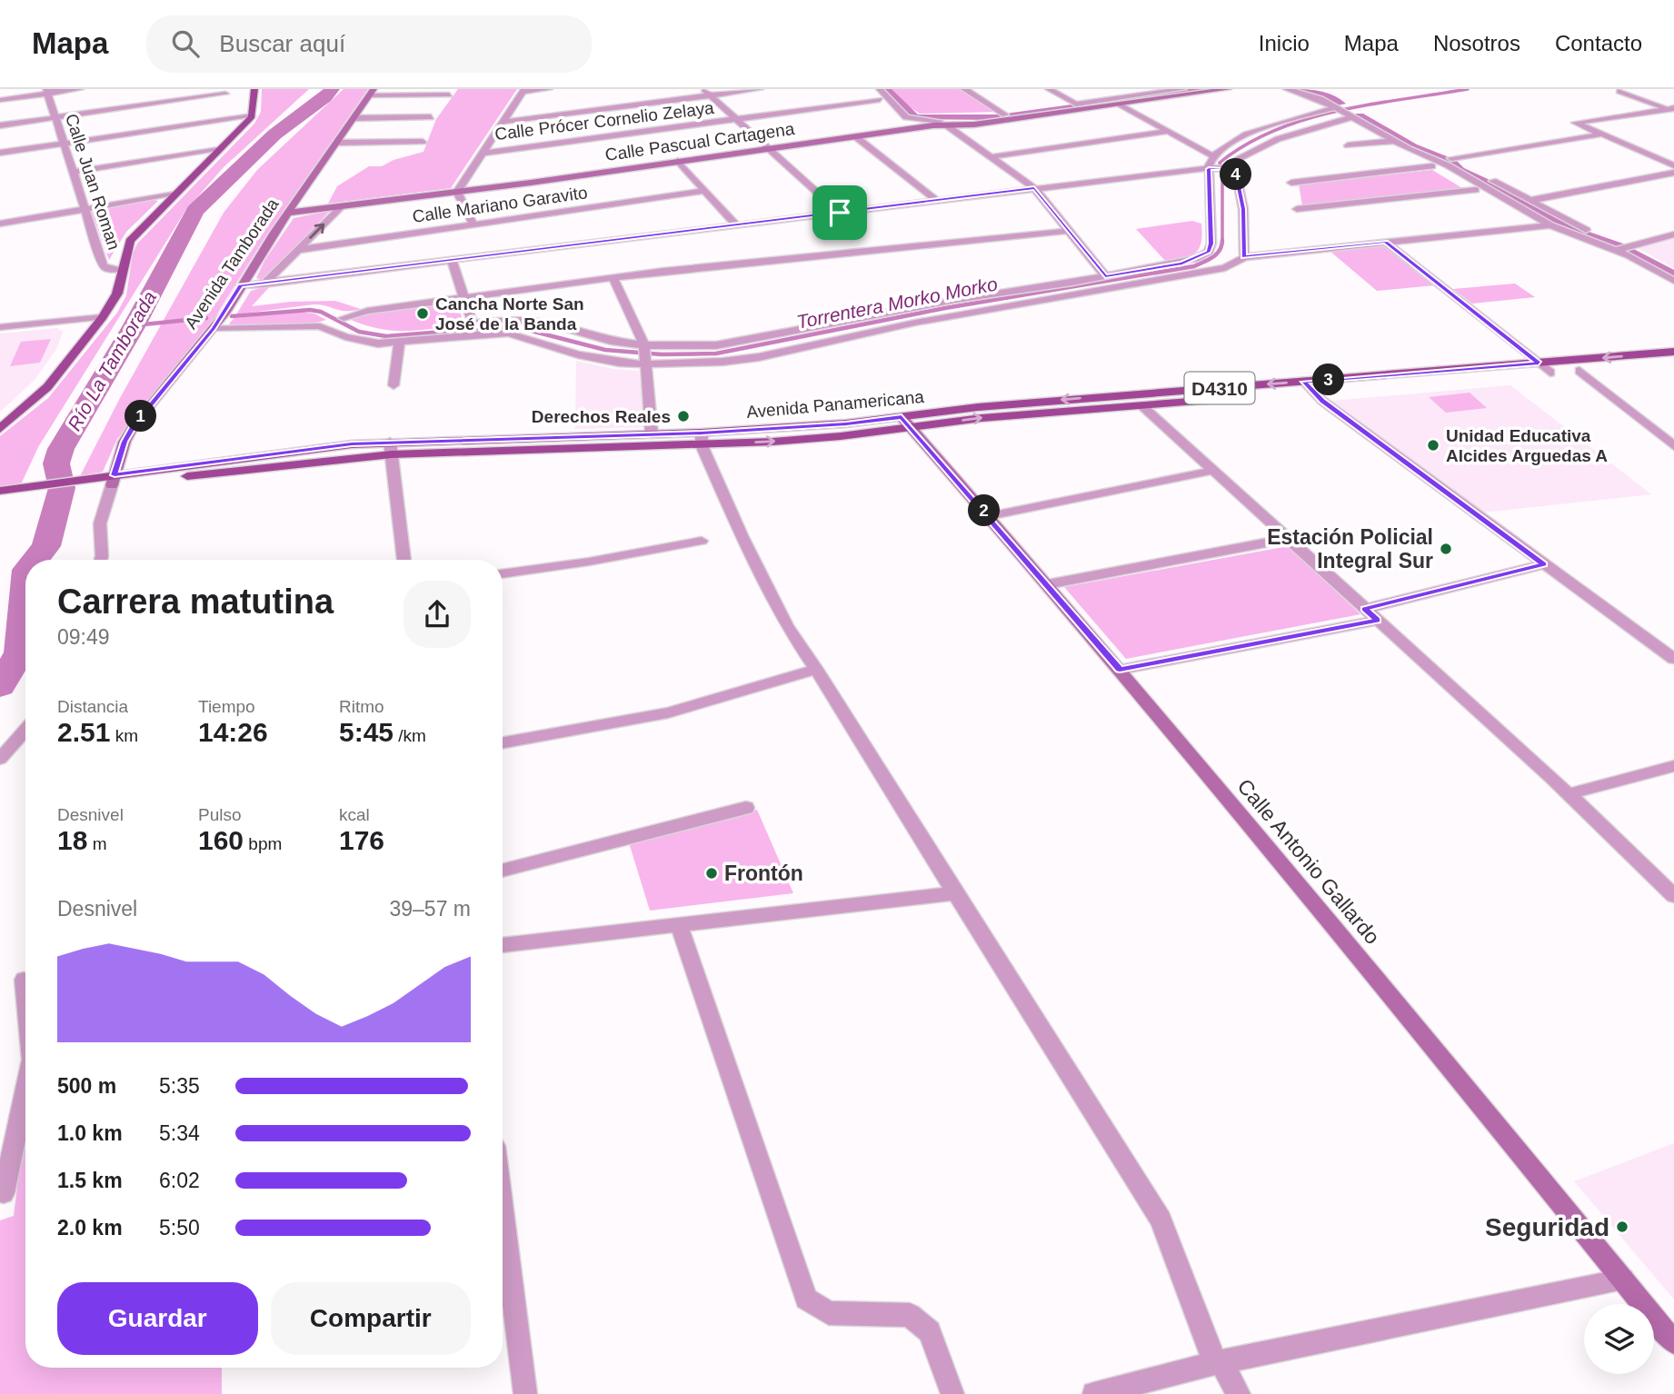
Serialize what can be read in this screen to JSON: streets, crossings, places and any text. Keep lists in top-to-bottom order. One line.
{"streets":{"main road":["Calle Pascual Cartagena","Avenida Tamborada","D4310","Avenida Panamericana","Calle Antonio Gallardo"],"street":["Calle Prócer Cornelio Zelaya","Calle Juan Roman","Calle Mariano Garavito"]},"crossings":[["Calle Pascual Cartagena","Avenida Tamborada"],["Avenida Tamborada","Avenida Panamericana"],["Avenida Panamericana","Calle Antonio Gallardo"]],"water":["Torrentera Morko Morko","Río La Tamborada"],"places":["Cancha Norte San José de la Banda","Derechos Reales","Unidad Educativa Alcides Arguedas A","Estación Policial Integral Sur","Frontón","Seguridad"],"page":{"header":"Mapa","search":"Buscar aquí","nav":["Inicio","Mapa","Nosotros","Contacto"],"pins":["4","3","1","2"],"heading":["Carrera matutina","09:49"],"stats":[["Distancia","2.51 km"],["Tiempo","14:26"],["Ritmo","5:45 /km"],["Desnivel","18 m"],["Pulso","160 bpm"],["kcal","176"]],"chart":["Desnivel","39–57 m"],"list":[{"name":"500 m","note":"5:35"},{"name":"1.0 km","note":"5:34"},{"name":"1.5 km","note":"6:02"},{"name":"2.0 km","note":"5:50"}],"buttons":["Guardar","Compartir"]}}
